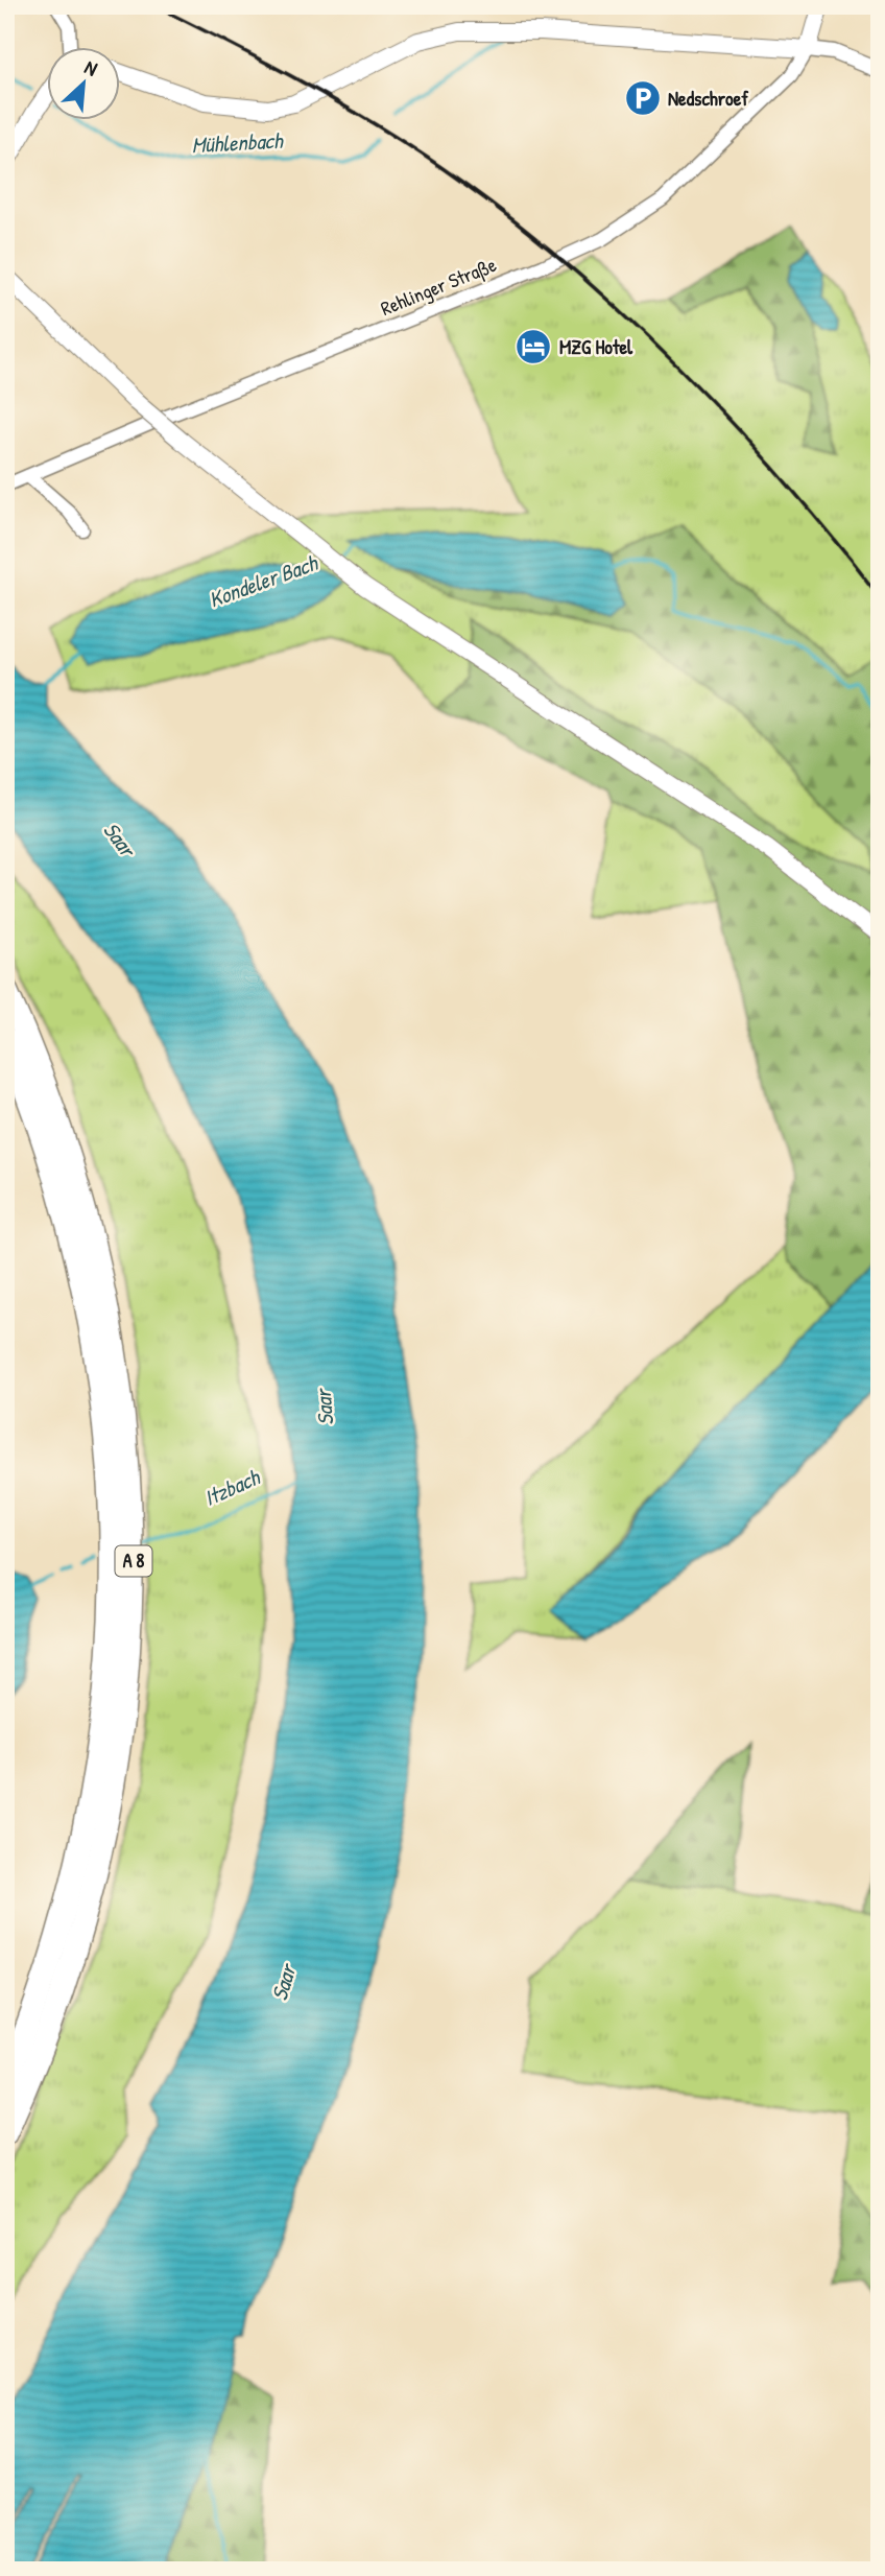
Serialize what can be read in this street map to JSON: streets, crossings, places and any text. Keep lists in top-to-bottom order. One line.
{"streets":{"highway":["A 8"],"street":["Rehlinger Straße"]},"water":["Mühlenbach","Kondeler Bach","Saar","Itzbach"],"places":{"parking":["Nedschroef"],"hotel":["MZG Hotel"]},"north":"top right"}
